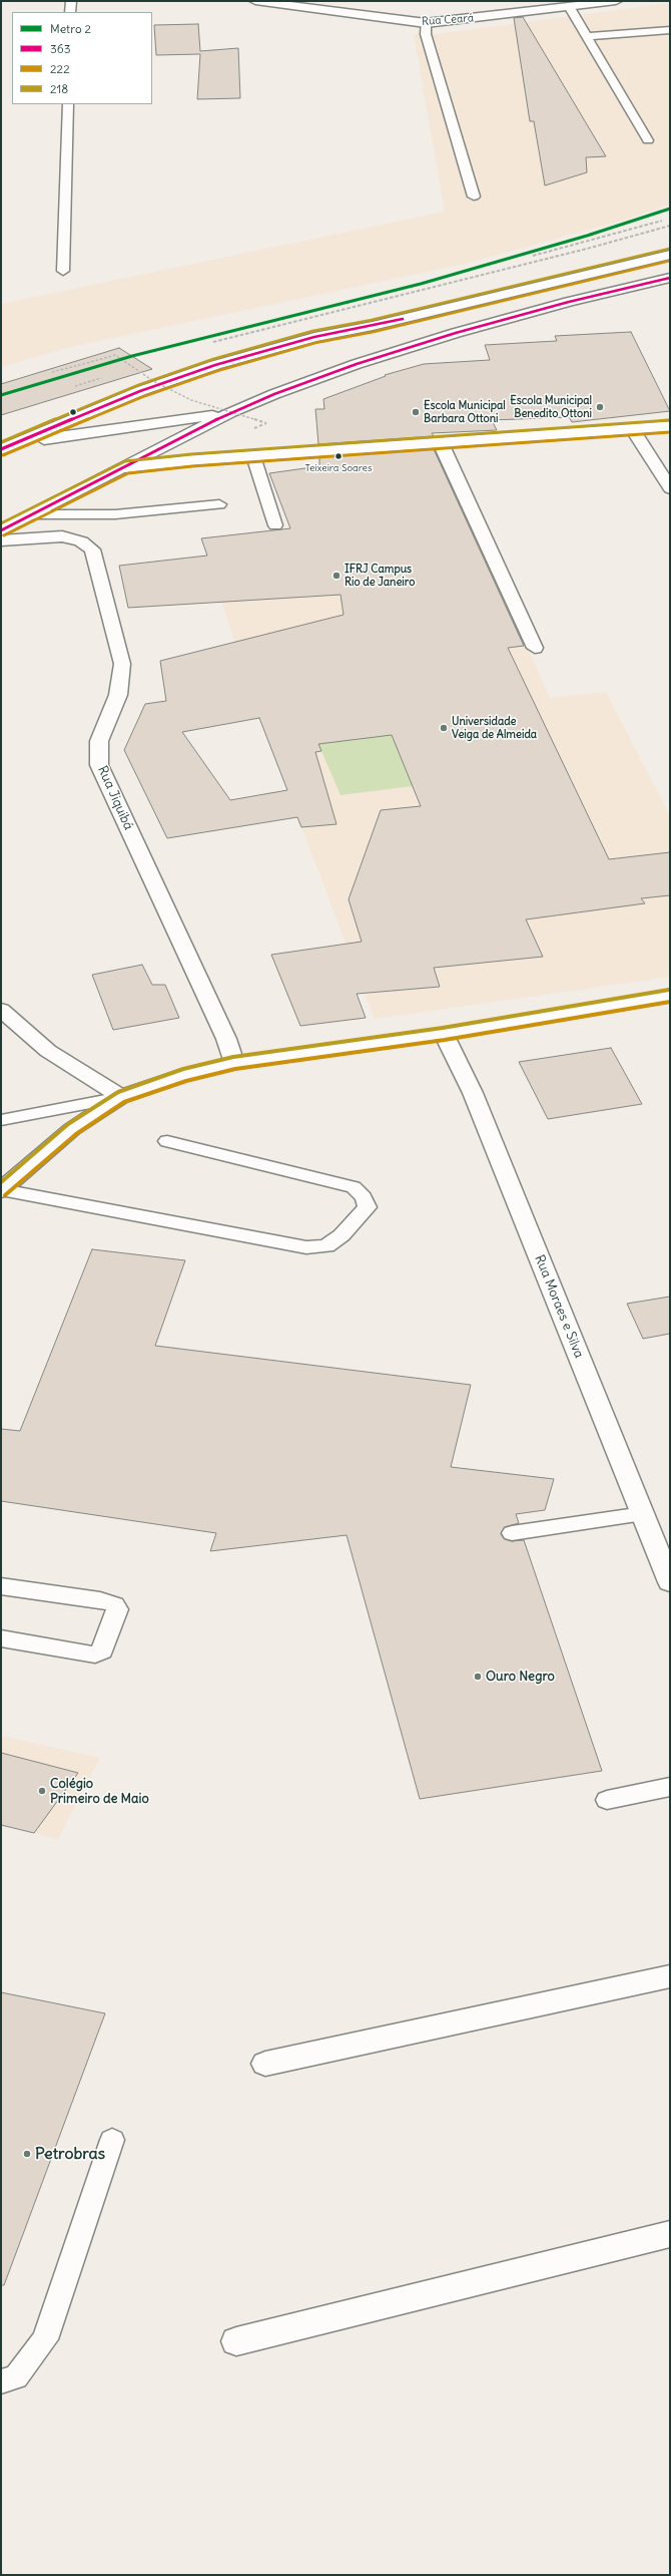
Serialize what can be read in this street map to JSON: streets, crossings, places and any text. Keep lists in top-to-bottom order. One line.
{"streets":{"street":["Rua Ceará","Rua Jiquibá","Rua Moraes e Silva"]},"places":["Escola Municipal Benedito Ottoni","Escola Municipal Barbara Ottoni","Teixeira Soares","IFRJ Campus Rio de Janeiro","Universidade Veiga de Almeida","Ouro Negro","Colégio Primeiro de Maio","Petrobras"],"lines":["metro line 2","transit line 218","transit line 222","transit line 363"],"legend":["Metro 2","363","222","218"]}
